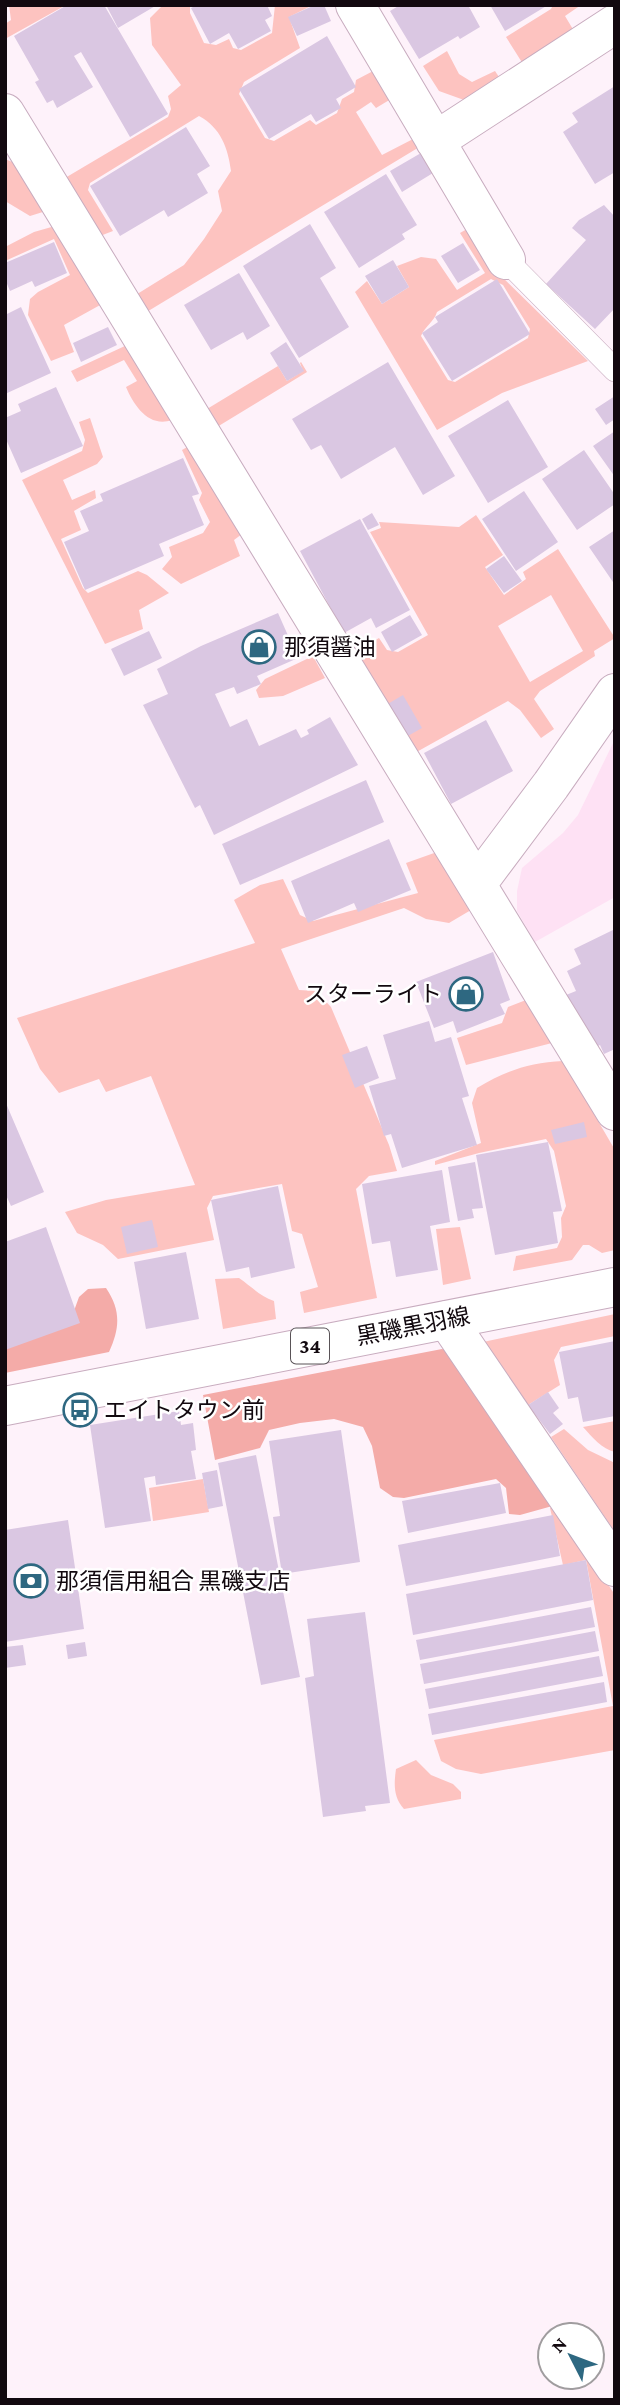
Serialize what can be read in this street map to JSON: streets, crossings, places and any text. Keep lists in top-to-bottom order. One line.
{"streets":{"street":["黒磯黒羽線","34"]},"places":{"shop":["那須醤油","スターライト"],"bus stop":["エイトタウン前"],"bank":["那須信用組合 黒磯支店"]},"north":"top left"}
